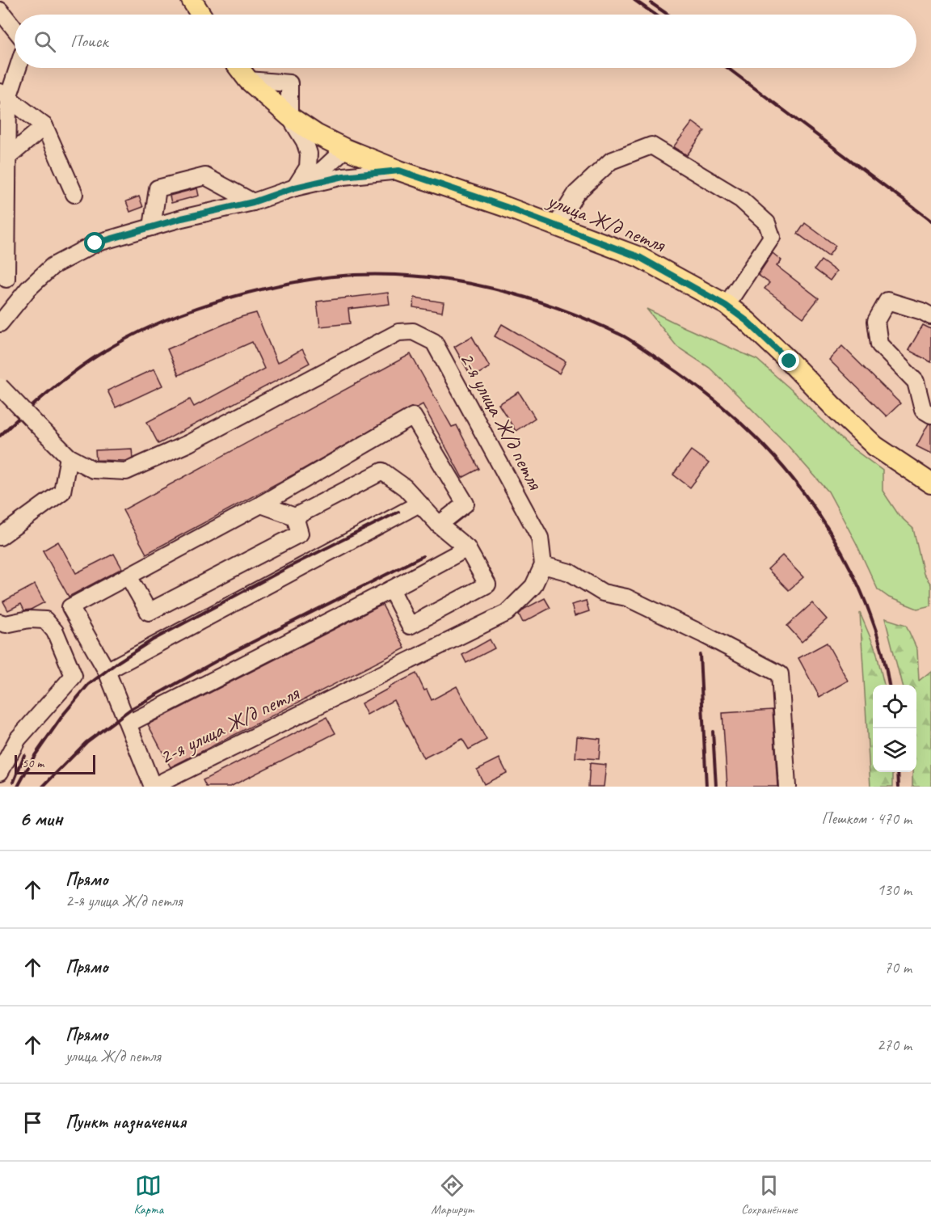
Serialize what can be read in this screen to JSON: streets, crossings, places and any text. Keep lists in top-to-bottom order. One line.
{"streets":{"main road":["улица Ж/д петля"],"street":["2-я улица Ж/д петля"]},"scale_bar":"50 m","page":{"search":"Поиск","scale":"50 m","heading":["6 мин","Пешком · 470 m"],"list":[["Прямо","2-я улица Ж/д петля","130 m"],["Прямо","70 m"],["Прямо","улица Ж/д петля","270 m"],"Пункт назначения"],"nav":["Карта","Маршрут","Сохранённые"]}}
